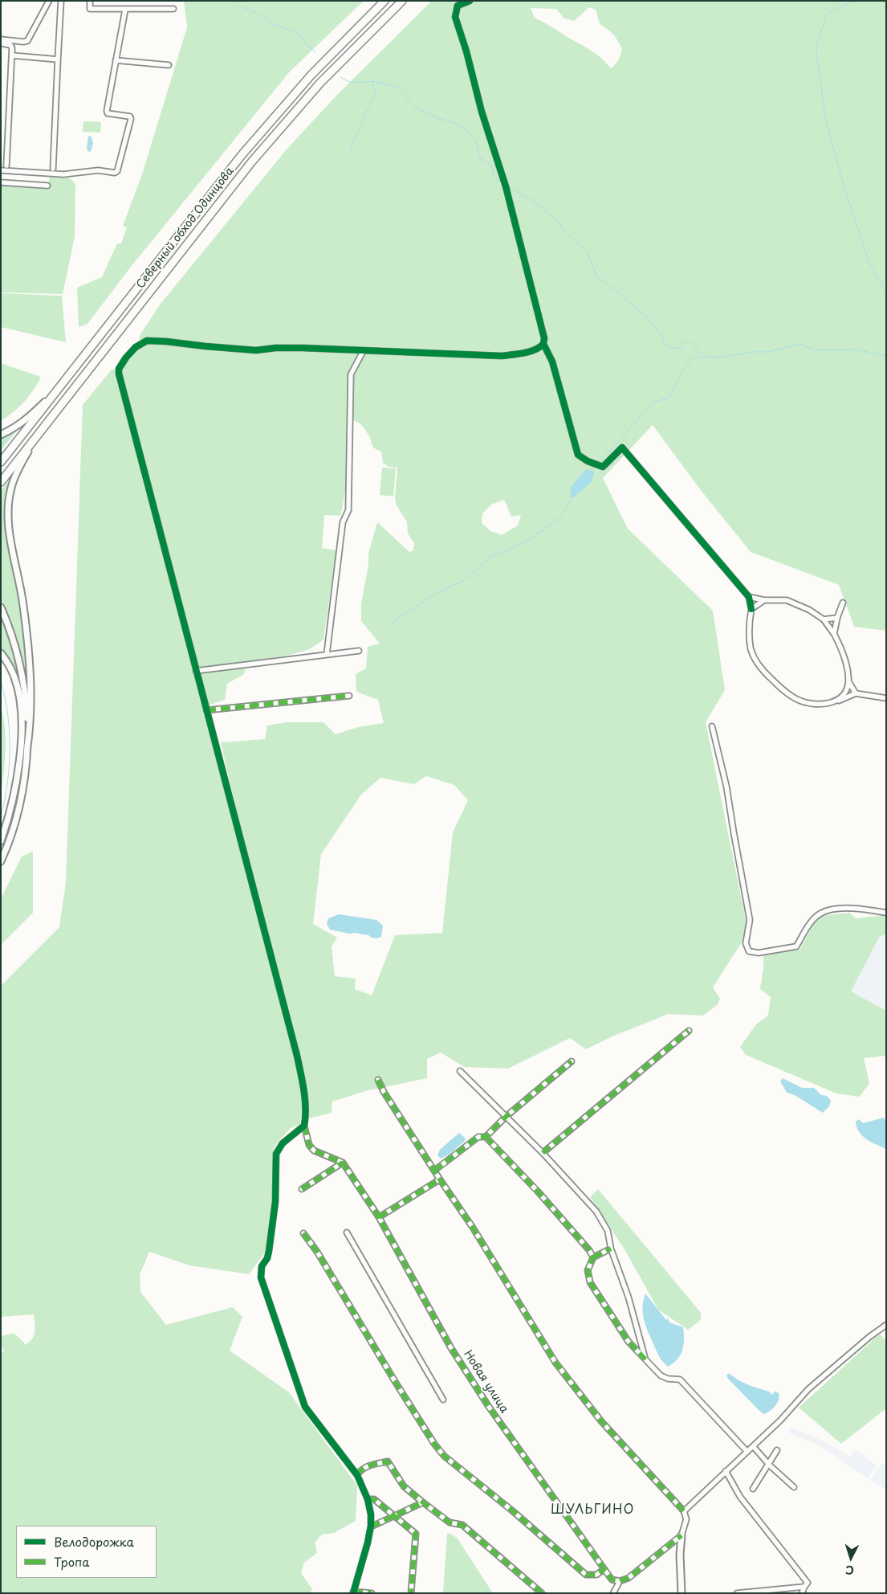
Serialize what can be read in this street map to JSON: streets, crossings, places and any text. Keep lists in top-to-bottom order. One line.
{"streets":{"highway":["Северный обход Одинцова"],"street":["Новая улица"]},"districts":["ШУЛЬГИНО"],"legend":["Велодорожка","Тропа"],"north":"bottom"}
